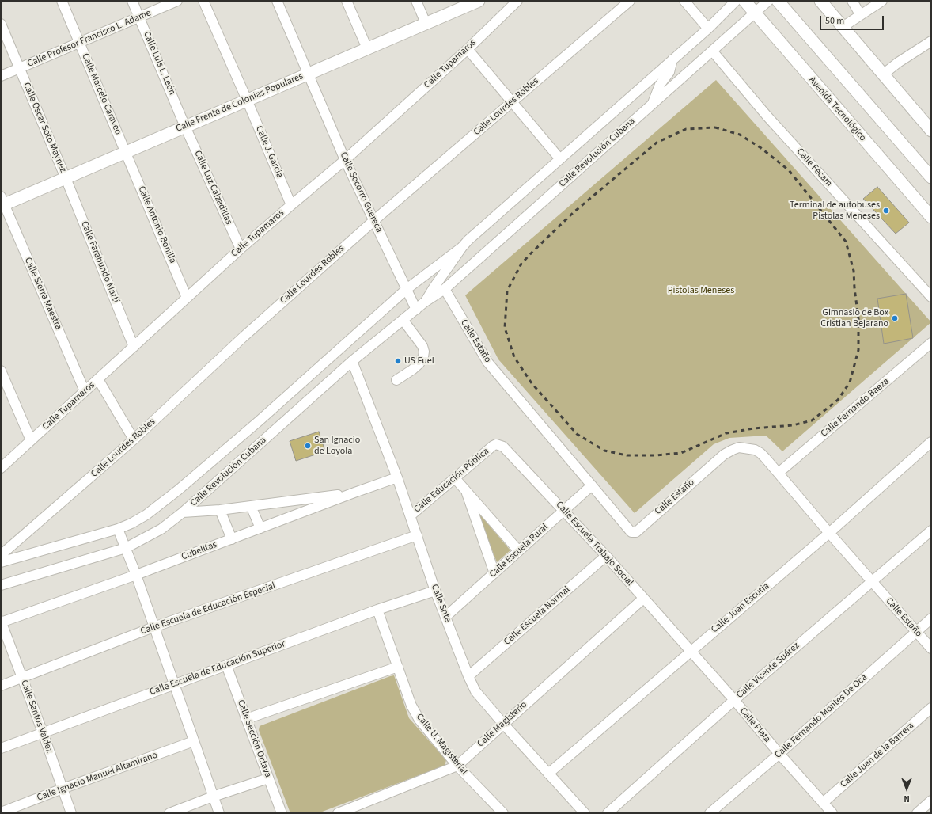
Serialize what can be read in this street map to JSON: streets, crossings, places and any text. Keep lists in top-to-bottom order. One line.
{"streets":{"main road":["Calle Frente de Colonias Populares","Avenida Tecnológico"],"street":["Calle Profesor Francisco L. Adame","Calle Luis L. León","Calle Tupamaros","Calle Marcelo Caraveo","Calle Lourdes Robles","Calle Oscar Soto Maynez","Calle J. García","Calle Revolución Cubana","Calle Fecam","Calle Luz Calzadillas","Calle Socorro Guereca","Calle Antonio Bonilla","Calle Farabundo Martí","Calle Sierra Maestra","Calle Estaño","Calle Fernando Baeza","Calle Educación Pública","Calle Escuela Trabajo Social","Cubelitas","Calle Escuela Rural","Calle Snte","Calle Juan Escutia","Calle Escuela de Educación Especial","Calle Escuela Normal","Calle Escuela de Educación Superior","Calle Vicente Suárez","Calle Santos Valdez","Calle Fernando Montes De Oca","Calle Magisterio","Calle Plata","Calle Sección Octava","Calle U. Magisterial","Calle Juan de la Barrera","Calle Ignacio Manuel Altamirano"]},"crossings":[["Calle Profesor Francisco L. Adame","Calle Luis L. León"],["Calle Profesor Francisco L. Adame","Calle Marcelo Caraveo"],["Calle Profesor Francisco L. Adame","Calle Oscar Soto Maynez"],["Calle Luis L. León","Calle Frente de Colonias Populares"],["Calle Luis L. León","Calle Luz Calzadillas"],["Calle Tupamaros","Calle J. García"],["Calle Tupamaros","Calle Luz Calzadillas"],["Calle Tupamaros","Calle Socorro Guereca"],["Calle Tupamaros","Calle Antonio Bonilla"],["Calle Tupamaros","Calle Farabundo Martí"],["Calle Tupamaros","Calle Sierra Maestra"],["Calle Marcelo Caraveo","Calle Frente de Colonias Populares"],["Calle Marcelo Caraveo","Calle Antonio Bonilla"],["Calle Frente de Colonias Populares","Calle Oscar Soto Maynez"],["Calle Frente de Colonias Populares","Calle J. García"],["Calle Frente de Colonias Populares","Calle Luz Calzadillas"],["Calle Frente de Colonias Populares","Calle Socorro Guereca"],["Calle Frente de Colonias Populares","Calle Antonio Bonilla"],["Calle Frente de Colonias Populares","Calle Farabundo Martí"],["Calle Frente de Colonias Populares","Calle Sierra Maestra"],["Calle Lourdes Robles","Calle Socorro Guereca"],["Avenida Tecnológico","Calle Revolución Cubana"],["Calle Oscar Soto Maynez","Calle Farabundo Martí"],["Calle Revolución Cubana","Calle Fecam"],["Calle Revolución Cubana","Calle Socorro Guereca"],["Calle Revolución Cubana","Calle Estaño"],["Calle Revolución Cubana","Calle Snte"],["Calle Estaño","Calle Fernando Baeza"],["Calle Estaño","Calle Escuela Rural"],["Calle Estaño","Calle Juan Escutia"],["Calle Estaño","Calle Vicente Suárez"],["Calle Estaño","Calle Fernando Montes De Oca"],["Calle Educación Pública","Calle Escuela Trabajo Social"],["Calle Educación Pública","Calle Snte"],["Calle Escuela Trabajo Social","Calle Escuela Rural"],["Calle Escuela Trabajo Social","Calle Juan Escutia"],["Calle Escuela Trabajo Social","Calle Escuela Normal"],["Calle Escuela Trabajo Social","Calle Magisterio"],["Calle Escuela Trabajo Social","Calle Plata"],["Cubelitas","Calle Snte"],["Cubelitas","Calle Santos Valdez"],["Calle Escuela Rural","Calle Snte"],["Calle Snte","Calle Juan Escutia"],["Calle Snte","Calle Escuela de Educación Especial"],["Calle Snte","Calle Escuela Normal"],["Calle Snte","Calle Escuela de Educación Superior"],["Calle Snte","Calle Magisterio"],["Calle Juan Escutia","Calle Plata"],["Calle Escuela de Educación Especial","Calle Santos Valdez"],["Calle Escuela de Educación Superior","Calle Santos Valdez"],["Calle Escuela de Educación Superior","Calle Sección Octava"],["Calle Escuela de Educación Superior","Calle U. Magisterial"],["Calle Vicente Suárez","Calle Plata"],["Calle Santos Valdez","Calle Ignacio Manuel Altamirano"],["Calle Fernando Montes De Oca","Calle Plata"],["Calle Magisterio","Calle U. Magisterial"],["Calle Plata","Calle Juan de la Barrera"]],"parks":["Pistolas Meneses"],"places":["Terminal de autobuses Pistolas Meneses","Gimnasio de Box Cristian Bejarano","US Fuel","San Ignacio de Loyola"],"scale_bar":"50 m","north":"bottom"}
